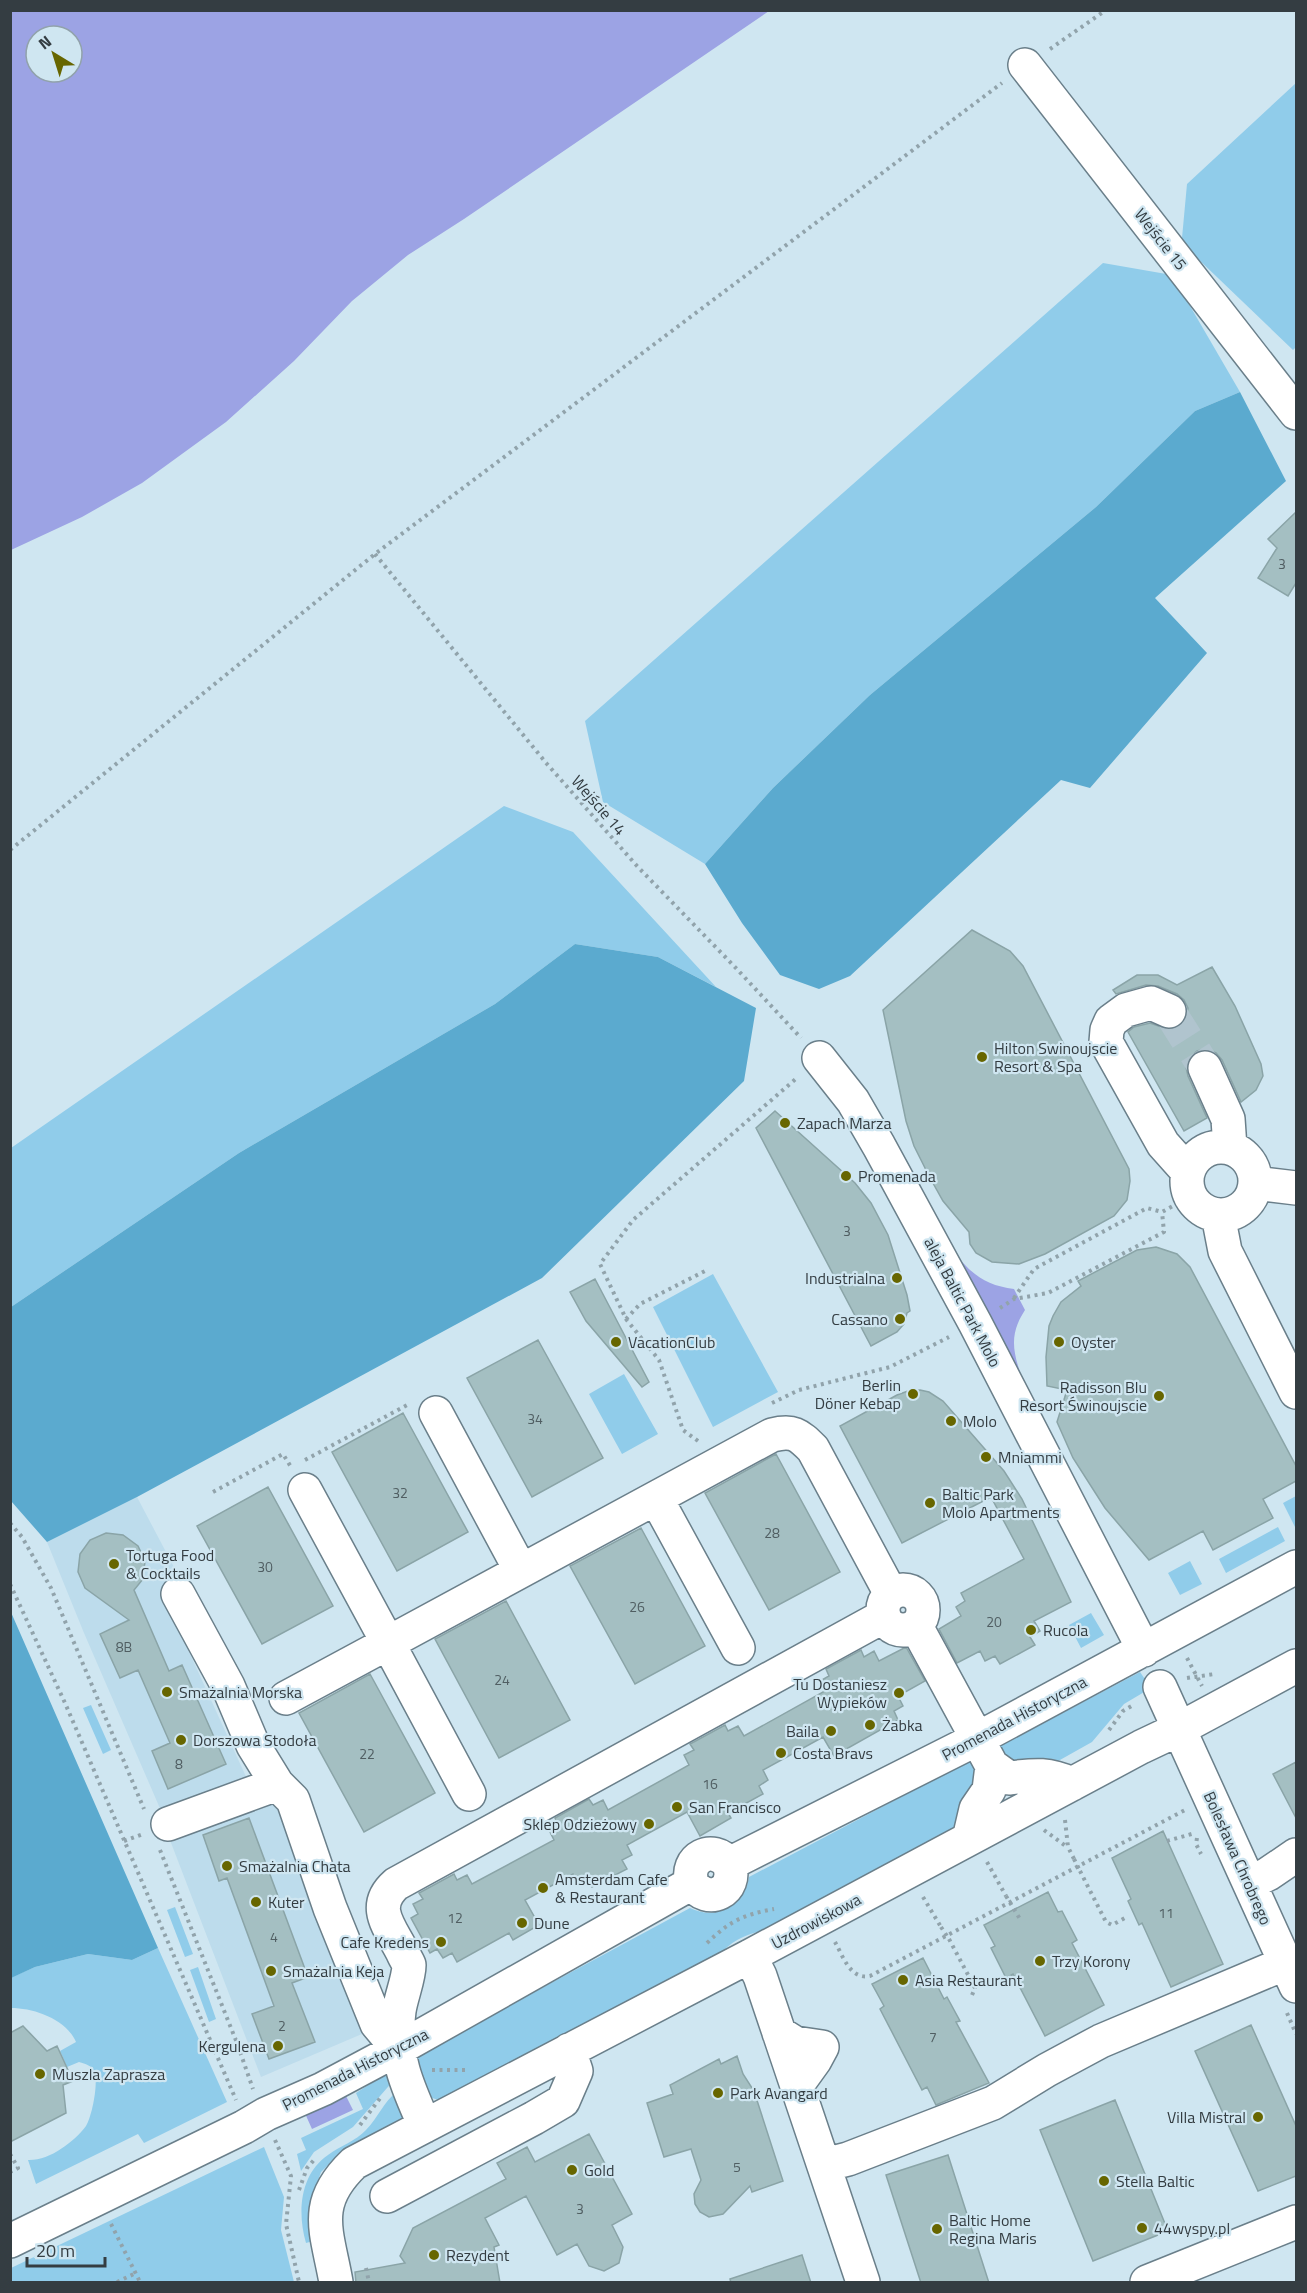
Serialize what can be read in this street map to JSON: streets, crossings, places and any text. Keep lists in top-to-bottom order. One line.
{"streets":{"street":["Wejście 15","aleja Baltic Park Molo","Promenada Historyczna","Bolesława Chrobrego","Uzdrowiskowa"],"path":["Wejście 14"]},"crossings":[["Wejście 14","aleja Baltic Park Molo"],["aleja Baltic Park Molo","Promenada Historyczna"],["Bolesława Chrobrego","Uzdrowiskowa"]],"places":["Hilton Swinoujscie Resort & Spa","Zapach Marza","Promenada","Industrialna","Cassano","VacationClub","Oyster","Berlin Döner Kebap","Radisson Blu Resort Świnoujscie","Molo","Mniammi","Baltic Park Molo Apartments","Tortuga Food & Cocktails","Rucola","Smażalnia Morska","Tu Dostaniesz Wypieków","Żabka","Baila","Dorszowa Stodoła","Costa Bravs","San Francisco","Sklep Odzieżowy","Smażalnia Chata","Amsterdam Cafe & Restaurant","Kuter","Dune","Cafe Kredens","Trzy Korony","Smażalnia Keja","Asia Restaurant","Kergulena","Muszla Zaprasza","Park Avangard","Villa Mistral","Gold","Stella Baltic","44wyspy.pl","Baltic Home Regina Maris","Rezydent"],"house_numbers":["3","3","34","32","28","30","26","20","8B","24","22","8","16","11","12","4","2","7","5","3"],"scale_bar":"20 m","north":"top left"}
